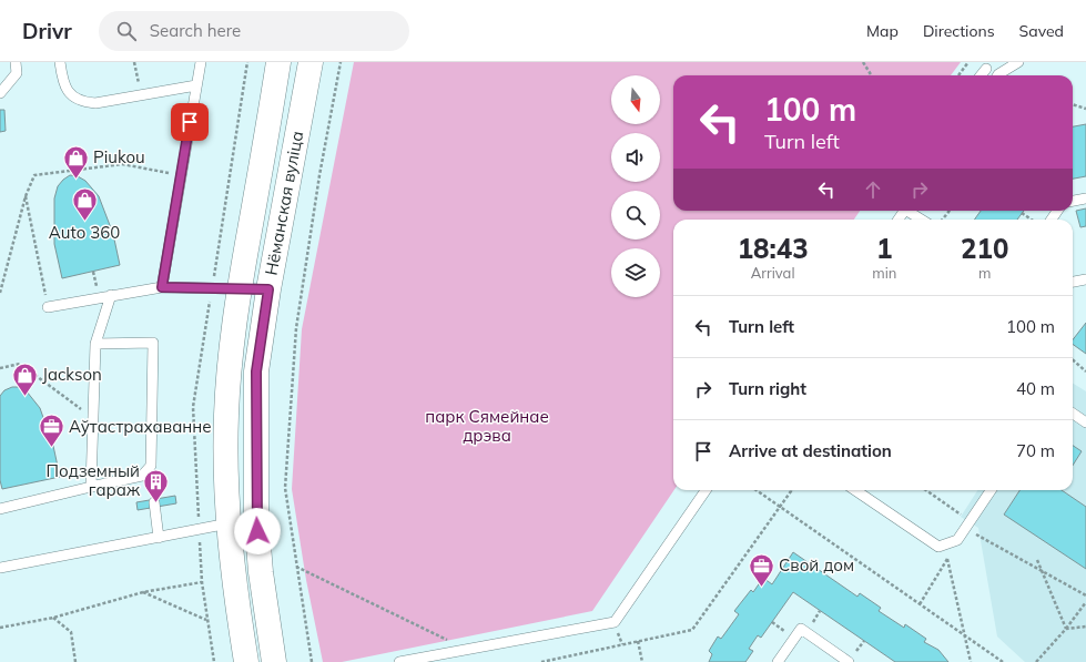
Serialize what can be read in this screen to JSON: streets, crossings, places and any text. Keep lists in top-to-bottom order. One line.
{"streets":{"main road":["Нёманская вуліца"]},"parks":["парк Сямейнае дрэва"],"places":{"shop":["Piukou","Auto 360","Jackson"],"office":["Аўтастрахаванне","Свой дом"],"building":["Подземный гараж"]},"north":"bottom","page":{"header":"Drivr","search":"Search here","nav":["Map","Directions","Saved"],"turn":["100 m","Turn left"],"eta":["18:43","Arrival","1","min","210","m"],"list":[{"name":"Turn left","value":"100 m"},{"name":"Turn right","value":"40 m"},{"name":"Arrive at destination","value":"70 m"}]}}
